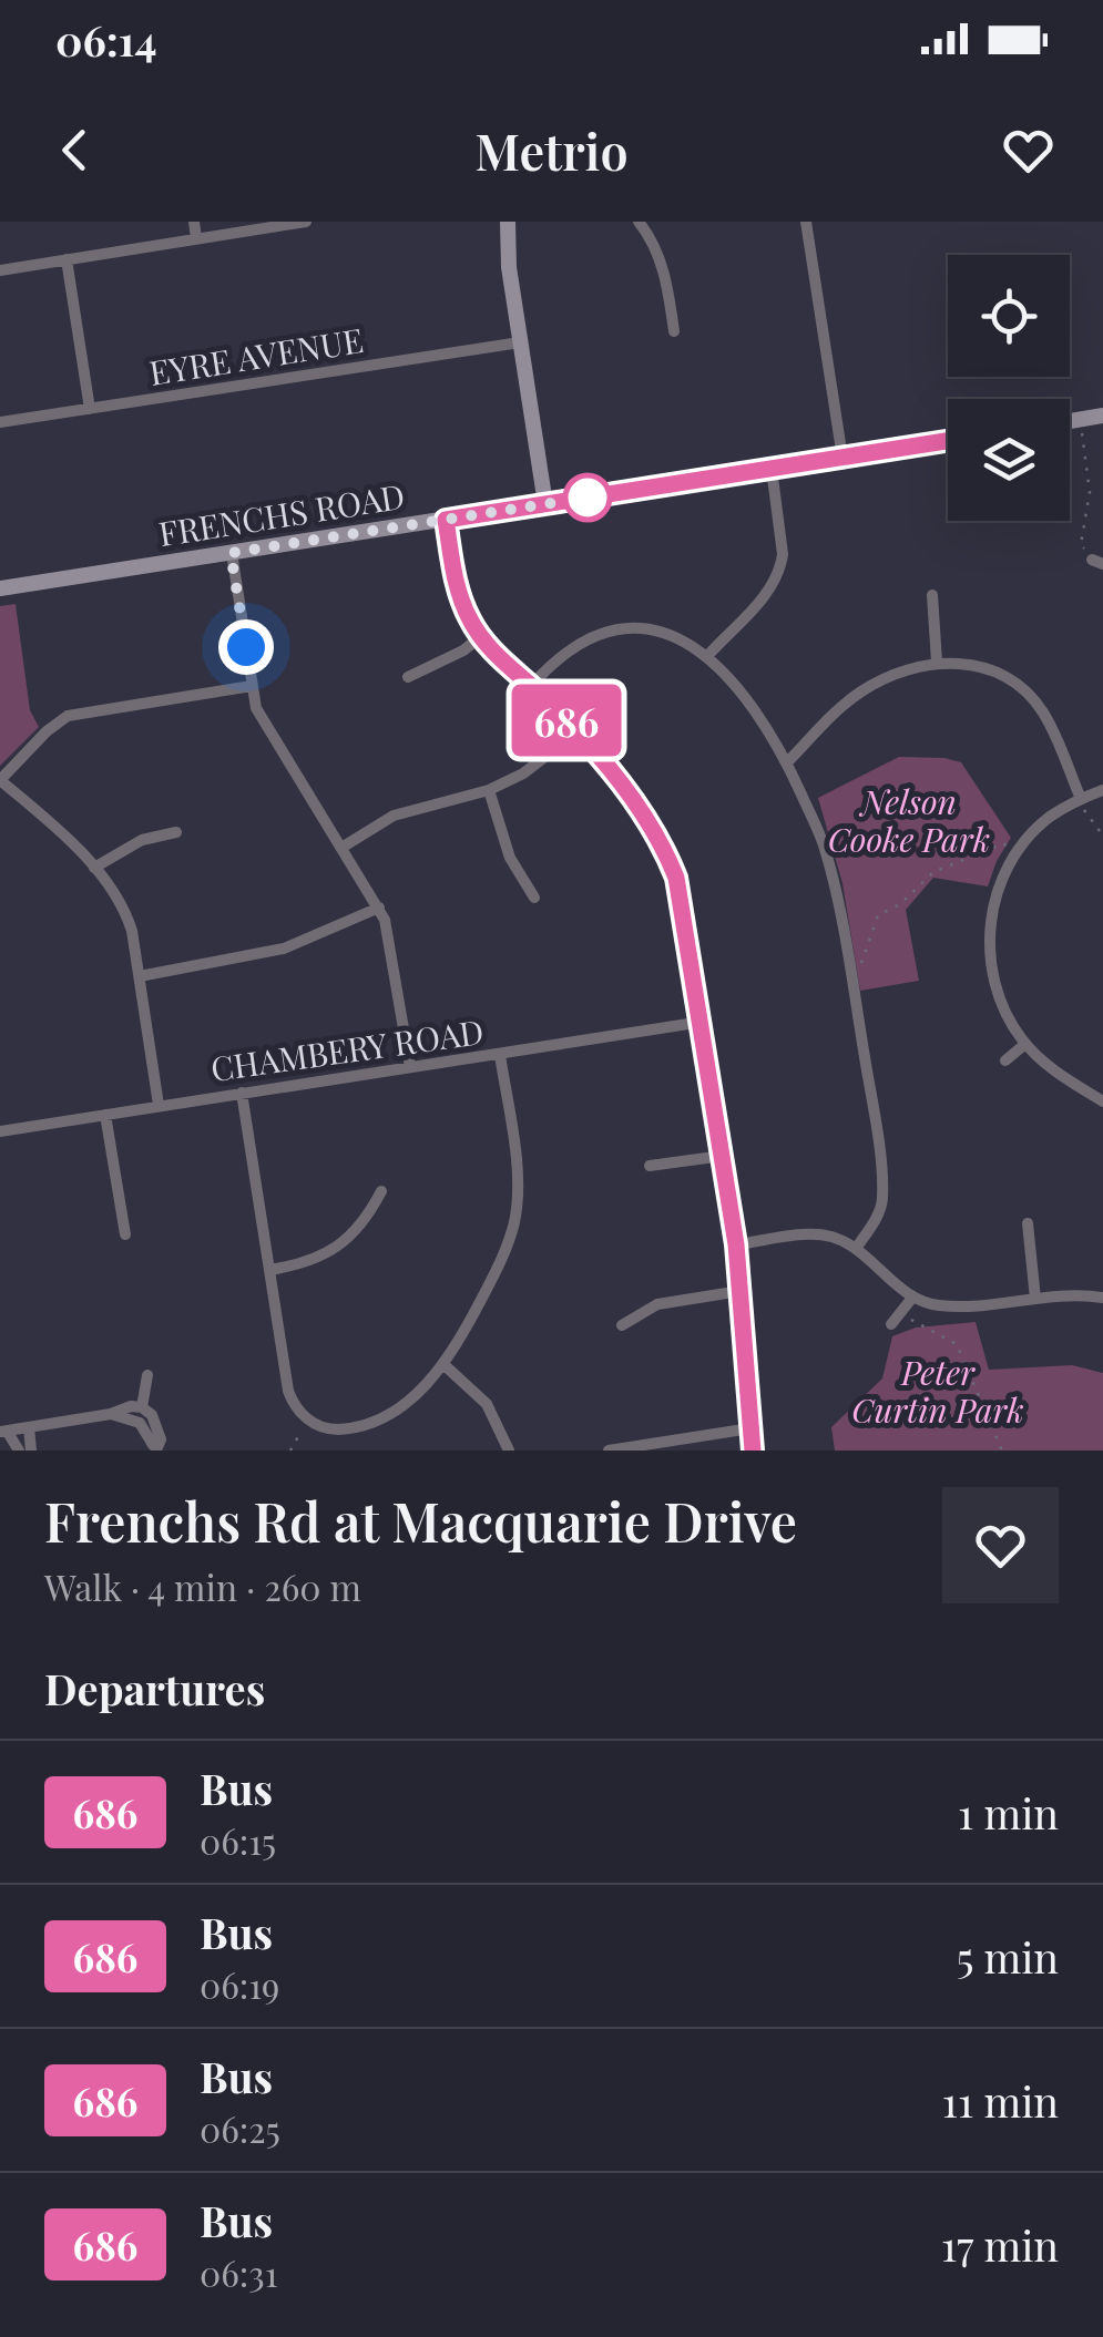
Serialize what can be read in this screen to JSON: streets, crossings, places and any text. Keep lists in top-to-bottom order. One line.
{"streets":{"street":["EYRE AVENUE","FRENCHS ROAD","CHAMBERY ROAD"]},"parks":["Nelson Cooke Park","Peter Curtin Park"],"lines":["bus line 686"],"page":{"status":"06:14","header":"Metrio","on_map":"686","heading":[["Frenchs Rd at Macquarie Drive","Walk · 4 min · 260 m"],"Departures"],"list":[{"mark":"686","name":"Bus","note":"06:15","value":"1 min"},{"mark":"686","name":"Bus","note":"06:19","value":"5 min"},{"mark":"686","name":"Bus","note":"06:25","value":"11 min"},{"mark":"686","name":"Bus","note":"06:31","value":"17 min"}]}}
